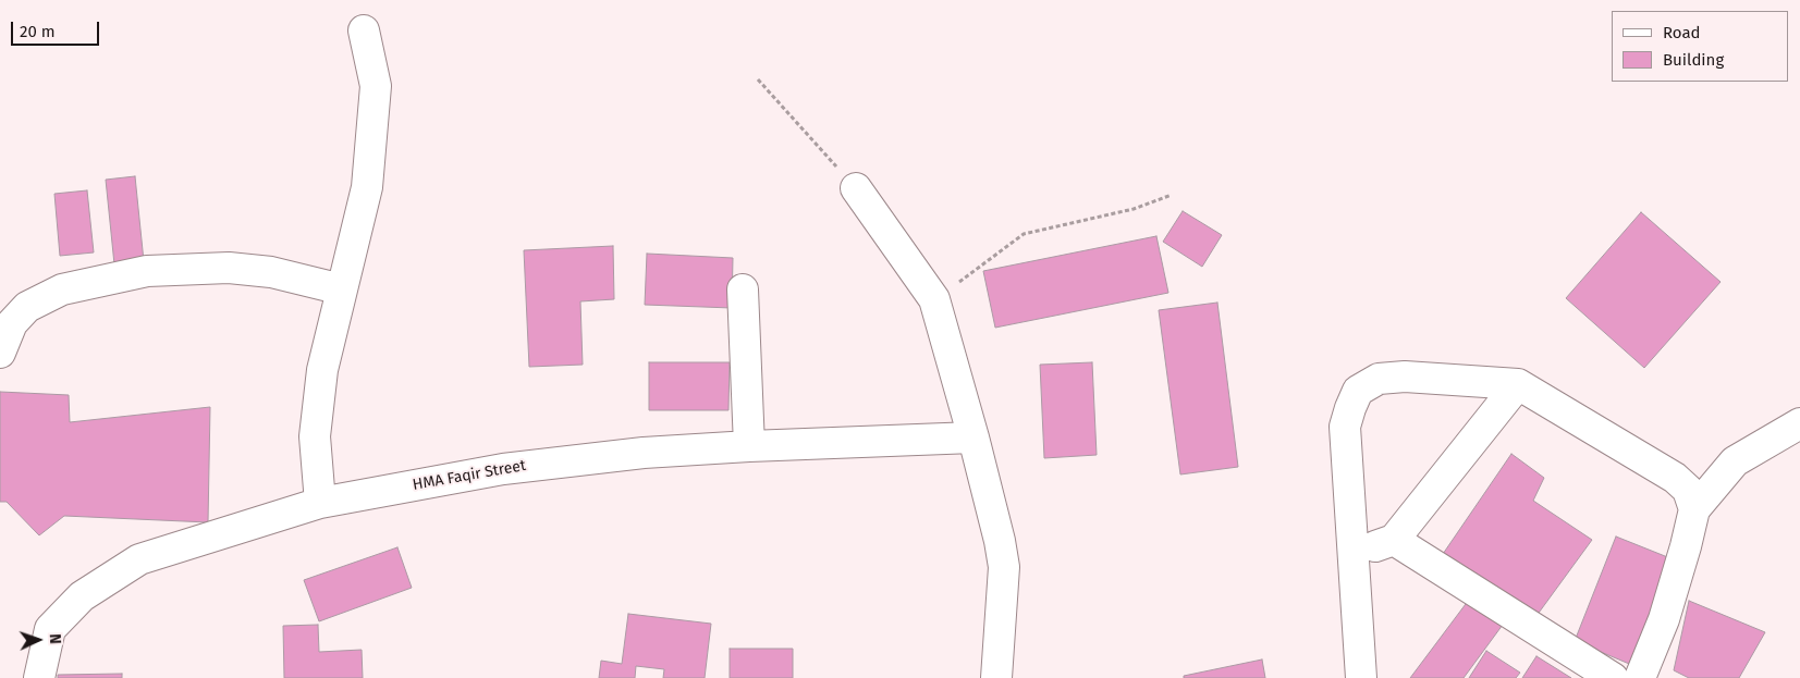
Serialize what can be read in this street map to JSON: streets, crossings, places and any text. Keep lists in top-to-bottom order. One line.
{"streets":{"street":["HMA Faqir Street"]},"legend":["Road","Building"],"scale_bar":"20 m","north":"right"}
